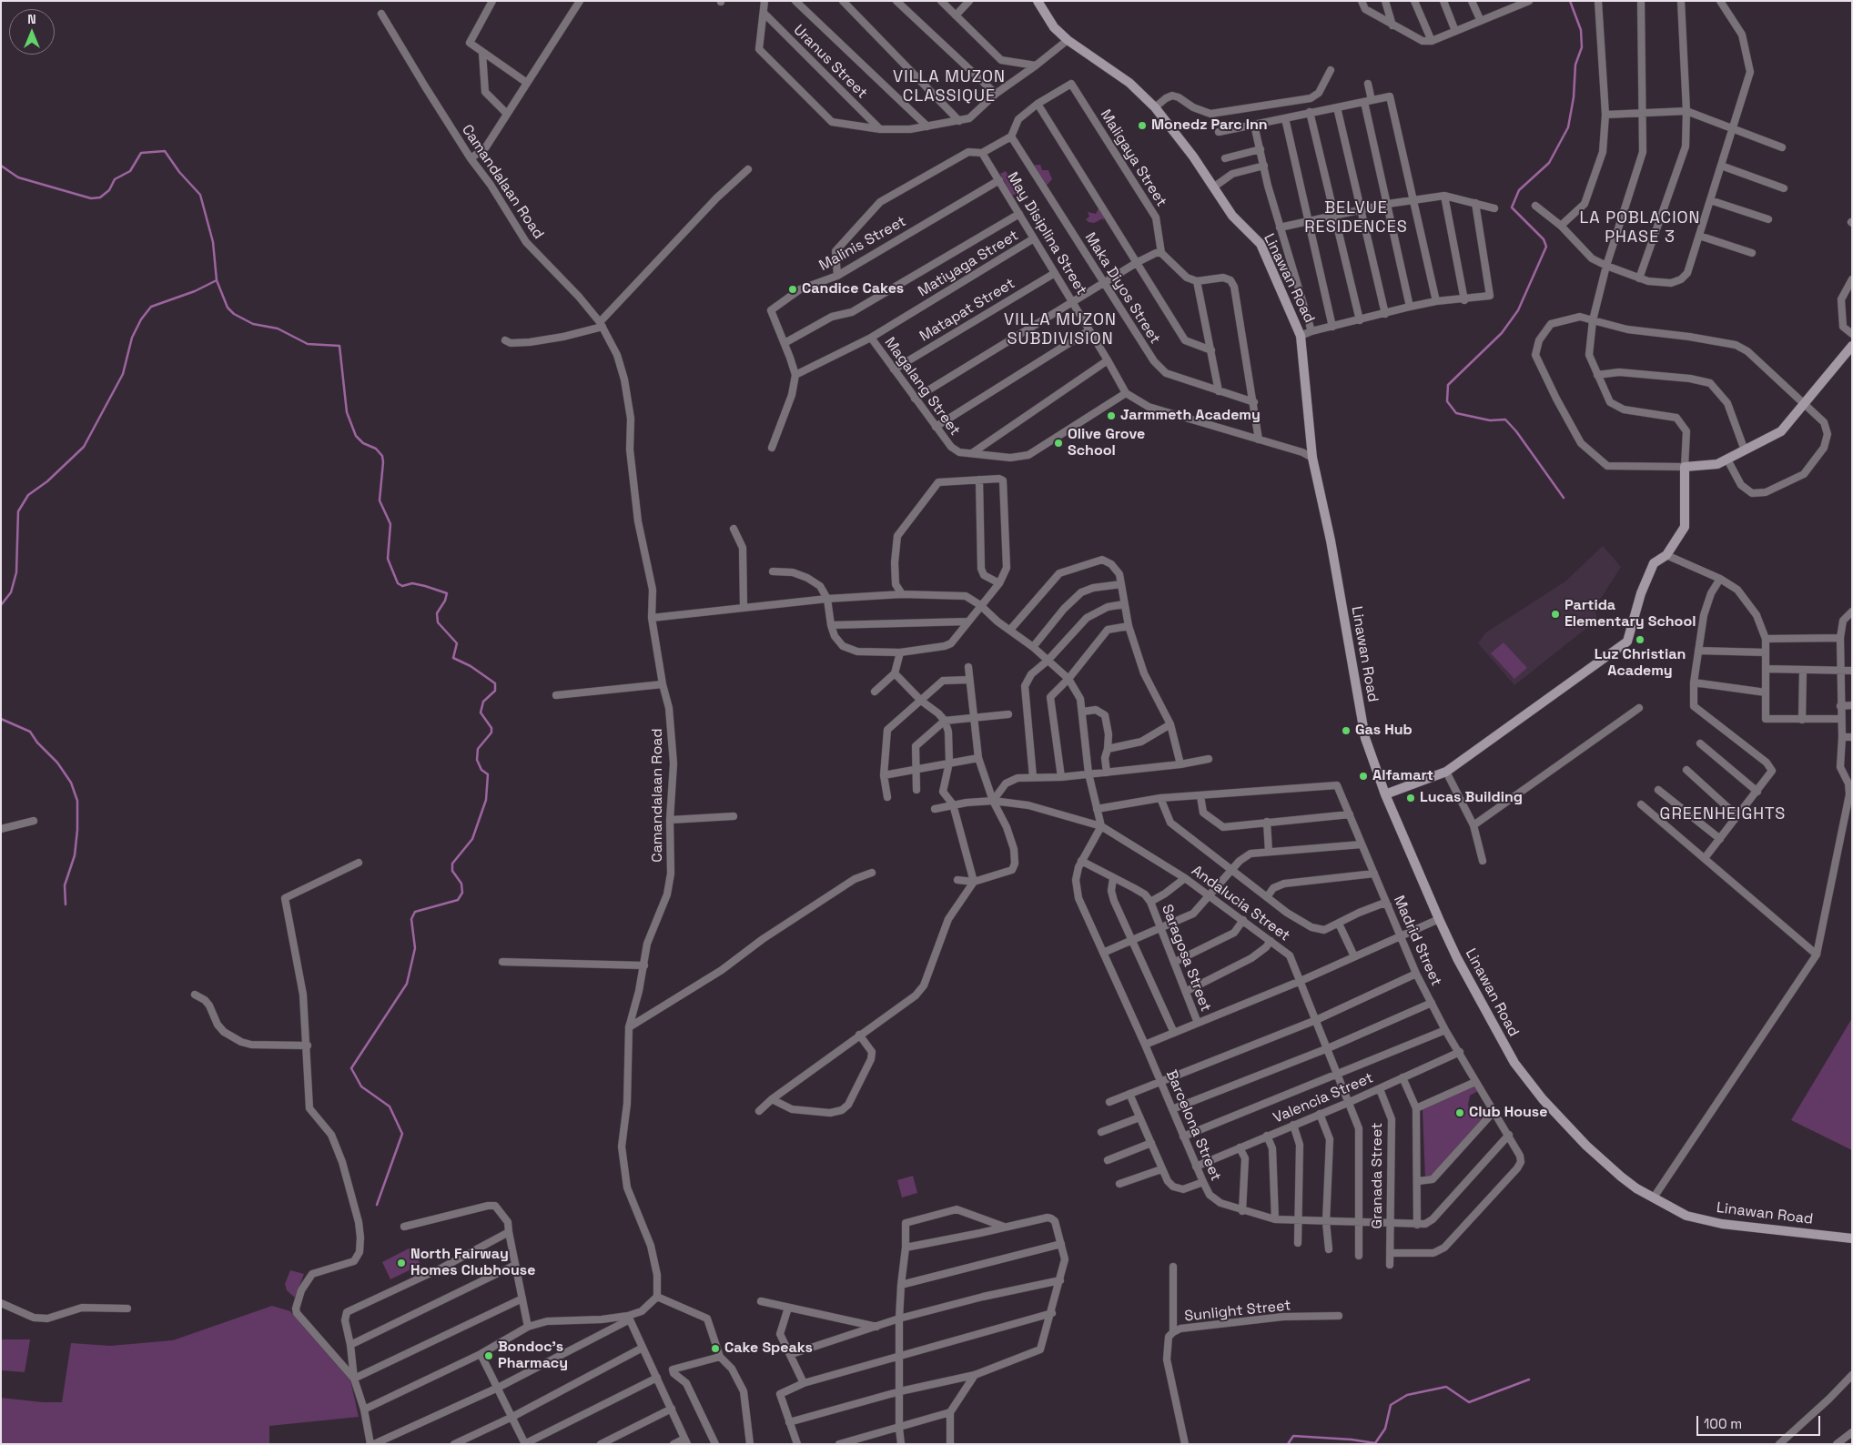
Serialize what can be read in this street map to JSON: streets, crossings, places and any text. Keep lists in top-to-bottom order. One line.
{"streets":{"street":["Uranus Street","Maligaya Street","Camandalaan Road","May Disiplina Street","Malinis Street","Matiyaga Street","Linawan Road","Maka Diyos Street","Matapat Street","Magalang Street","Andalucia Street","Madrid Street","Saragosa Street","Valencia Street","Barcelona Street","Granada Street","Sunlight Street"]},"crossings":[["May Disiplina Street","Malinis Street"],["May Disiplina Street","Matiyaga Street"],["May Disiplina Street","Linawan Road"],["May Disiplina Street","Matapat Street"],["May Disiplina Street","Magalang Street"],["Malinis Street","Matiyaga Street"],["Matiyaga Street","Magalang Street"],["Matapat Street","Magalang Street"],["Andalucia Street","Valencia Street"],["Andalucia Street","Barcelona Street"],["Madrid Street","Valencia Street"],["Madrid Street","Granada Street"],["Saragosa Street","Barcelona Street"],["Valencia Street","Barcelona Street"],["Valencia Street","Granada Street"],["Barcelona Street","Granada Street"]],"districts":["VILLA MUZON CLASSIQUE","BELVUE RESIDENCES","LA POBLACION PHASE 3","VILLA MUZON SUBDIVISION","GREENHEIGHTS"],"places":["Monedz Parc Inn","Candice Cakes","Jarmmeth Academy","Olive Grove School","Partida Elementary School","Luz Christian Academy","Gas Hub","Alfamart","Lucas Building","Club House","North Fairway Homes Clubhouse","Cake Speaks","Bondoc's Pharmacy"],"scale_bar":"100 m","north":"top"}
